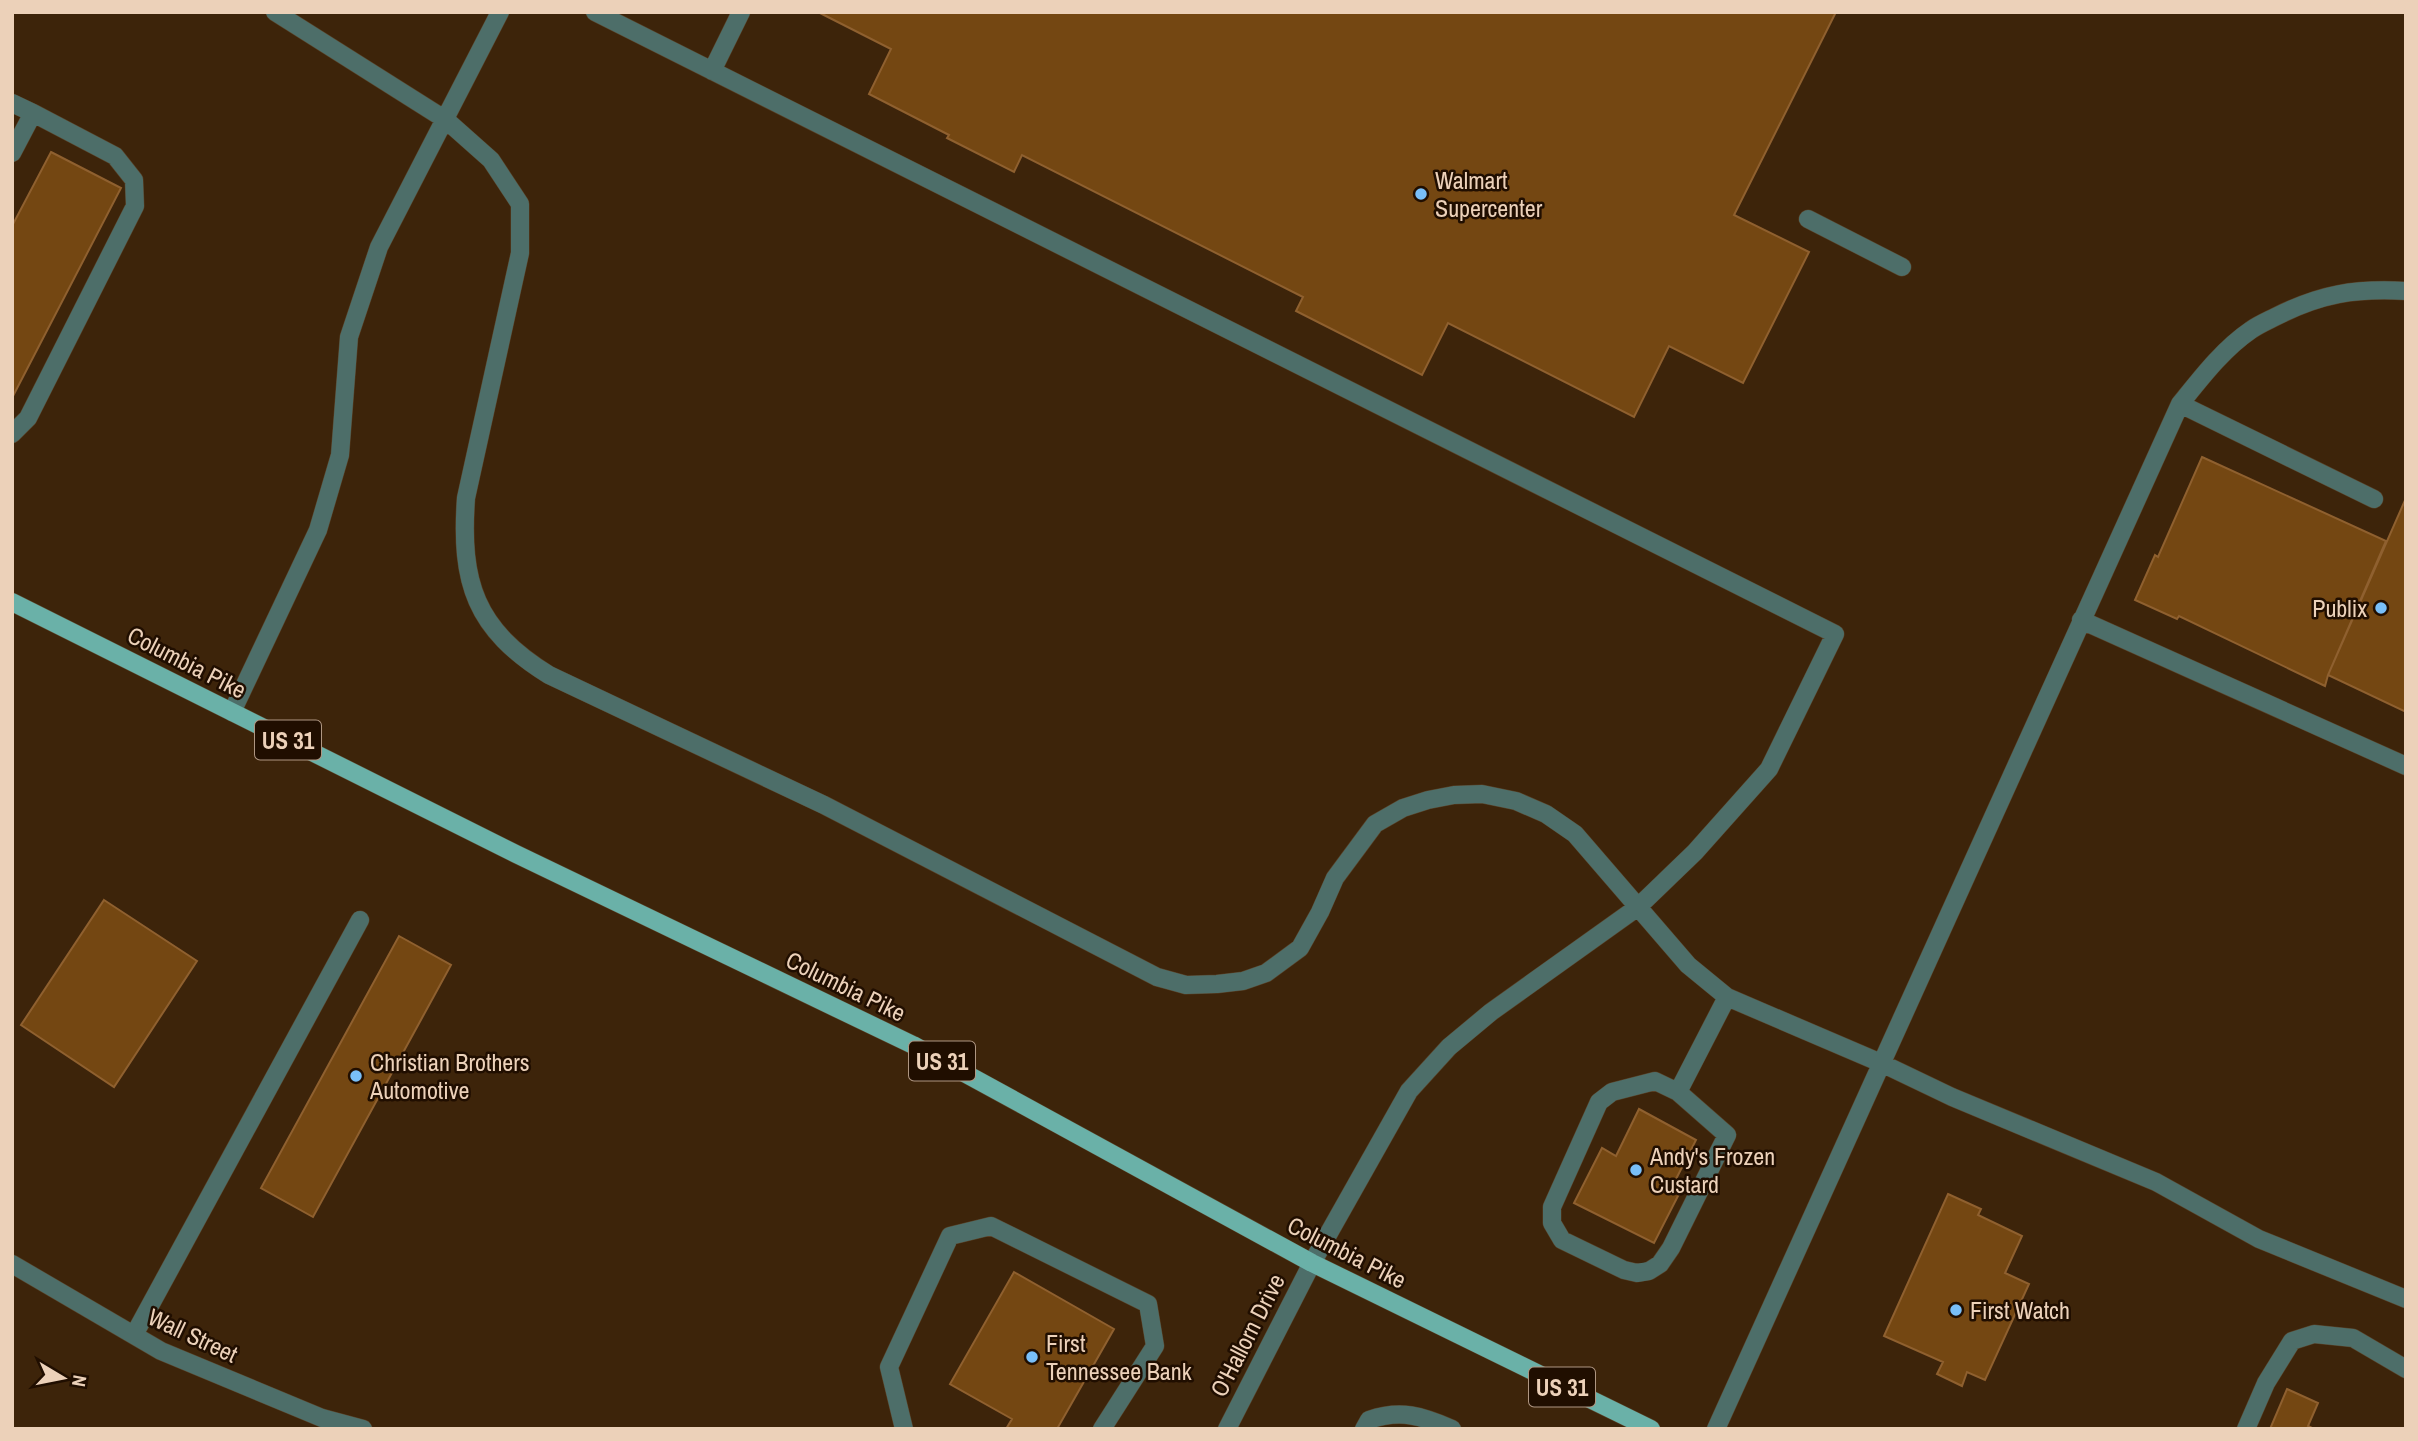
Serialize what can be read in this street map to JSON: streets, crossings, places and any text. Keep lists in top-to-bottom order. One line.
{"streets":{"main road":["Columbia Pike","US 31"],"street":["Wall Street","O'Hallorn Drive"]},"crossings":[["Columbia Pike","O'Hallorn Drive"]],"places":["Walmart Supercenter","Publix","Christian Brothers Automotive","Andy's Frozen Custard","First Watch","First Tennessee Bank"],"north":"right"}
